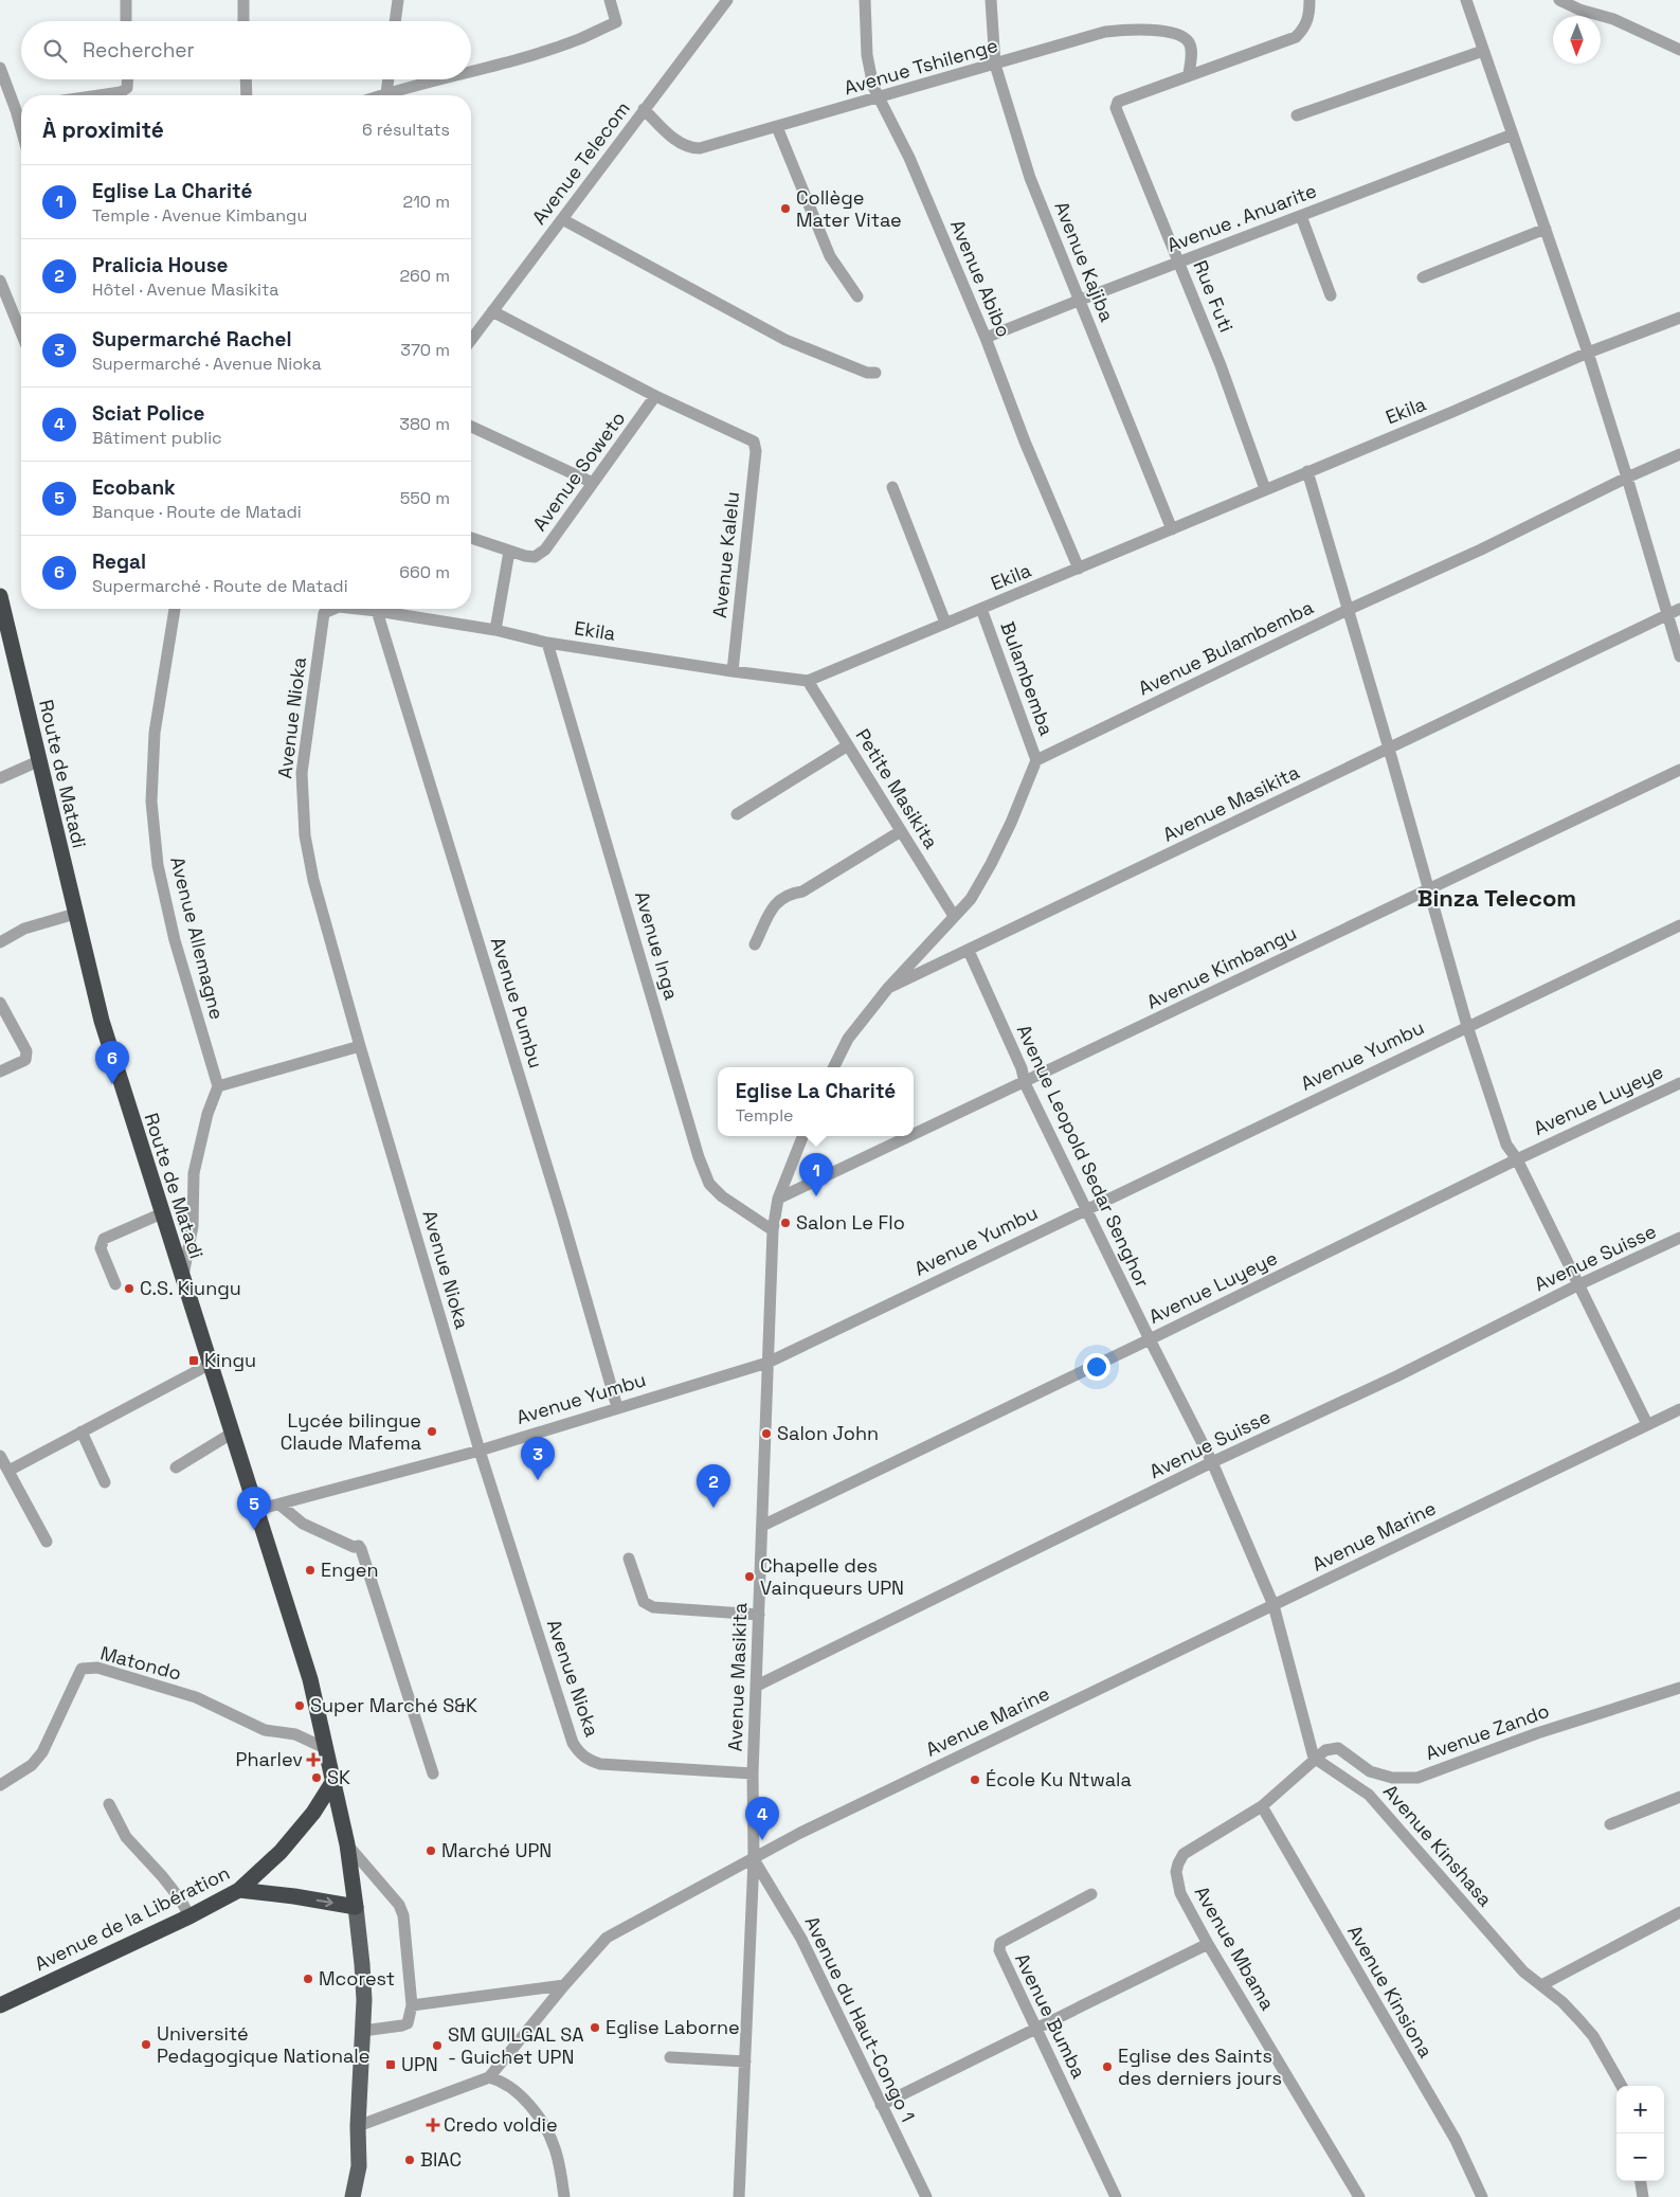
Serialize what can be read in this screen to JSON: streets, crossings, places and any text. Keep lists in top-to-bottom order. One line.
{"streets":{"highway":["Route de Matadi","Avenue de la Libération"],"street":["Avenue Tshilenge","Avenue Telecom","Avenue . Anuarite","Avenue Kajiba","Avenue Abibo","Rue Futi","Ekila","Avenue Soweto","Avenue Kalelu","Avenue Bulambemba","Bulambemba","Avenue Nioka","Petite Masikita","Avenue Masikita","Avenue Allemagne","Avenue Inga","Avenue Kimbangu","Avenue Pumbu","Avenue Yumbu","Avenue Luyeye","Avenue Leopold Sedar Senghor","Avenue Suisse","Avenue Marine","Matondo","Avenue Zando","Avenue Kinshasa","Avenue Mbama","Avenue Kinsiona","Avenue Bumba","Avenue du Haut-Congo 1"]},"crossings":[["Avenue Tshilenge","Avenue Telecom"],["Avenue Tshilenge","Avenue Kajiba"],["Avenue Tshilenge","Avenue Abibo"],["Avenue Tshilenge","Rue Futi"],["Avenue . Anuarite","Avenue Kajiba"],["Avenue . Anuarite","Avenue Abibo"],["Avenue . Anuarite","Rue Futi"],["Avenue Kajiba","Ekila"],["Avenue Abibo","Ekila"],["Rue Futi","Ekila"],["Ekila","Avenue Kalelu"],["Ekila","Bulambemba"],["Ekila","Avenue Nioka"],["Ekila","Petite Masikita"],["Ekila","Avenue Inga"],["Ekila","Avenue Pumbu"],["Avenue Soweto","Avenue Kalelu"],["Avenue Bulambemba","Bulambemba"],["Avenue Nioka","Avenue Masikita"],["Avenue Nioka","Avenue Yumbu"],["Route de Matadi","Avenue Yumbu"],["Route de Matadi","Matondo"],["Route de Matadi","Avenue de la Libération"],["Avenue Masikita","Avenue Inga"],["Avenue Masikita","Avenue Kimbangu"],["Avenue Masikita","Avenue Yumbu"],["Avenue Masikita","Avenue Luyeye"],["Avenue Masikita","Avenue Leopold Sedar Senghor"],["Avenue Masikita","Avenue Suisse"],["Avenue Masikita","Avenue Marine"],["Avenue Masikita","Avenue du Haut-Congo 1"],["Avenue Kimbangu","Avenue Leopold Sedar Senghor"],["Avenue Pumbu","Avenue Yumbu"],["Avenue Yumbu","Avenue Leopold Sedar Senghor"],["Avenue Luyeye","Avenue Leopold Sedar Senghor"],["Avenue Leopold Sedar Senghor","Avenue Suisse"],["Avenue Leopold Sedar Senghor","Avenue Marine"],["Avenue Marine","Avenue du Haut-Congo 1"],["Avenue Zando","Avenue Kinshasa"],["Avenue Zando","Avenue Mbama"],["Avenue Kinshasa","Avenue Mbama"],["Avenue Mbama","Avenue Kinsiona"]],"districts":["Binza Telecom"],"places":{"other":["Collège Mater Vitae","Salon Le Flo","C.S. Kiungu","Lycée bilingue Claude Mafema","Salon John","Engen","Chapelle des Vainqueurs UPN","Super Marché S&K","SK","École Ku Ntwala","Marché UPN","Mcorest","Eglise Laborne","Université Pedagogique Nationale","SM GUILGAL SA - Guichet UPN","Eglise des Saints des derniers jours","BIAC"],"transit":["Kingu","UPN"],"health":["Pharlev","Credo voldie"]},"north":"bottom","page":{"search":"Rechercher","heading":["À proximité","6 résultats"],"list":[{"mark":"1","name":"Eglise La Charité","note":"Temple · Avenue Kimbangu","value":"210 m"},{"mark":"2","name":"Pralicia House","note":"Hôtel · Avenue Masikita","value":"260 m"},{"mark":"3","name":"Supermarché Rachel","note":"Supermarché · Avenue Nioka","value":"370 m"},{"mark":"4","name":"Sciat Police","note":"Bâtiment public","value":"380 m"},{"mark":"5","name":"Ecobank","note":"Banque · Route de Matadi","value":"550 m"},{"mark":"6","name":"Regal","note":"Supermarché · Route de Matadi","value":"660 m"}],"pins":["6","1","3","2","5","4"],"popup":["Eglise La Charité","Temple"],"map_buttons":["+","−"]}}
